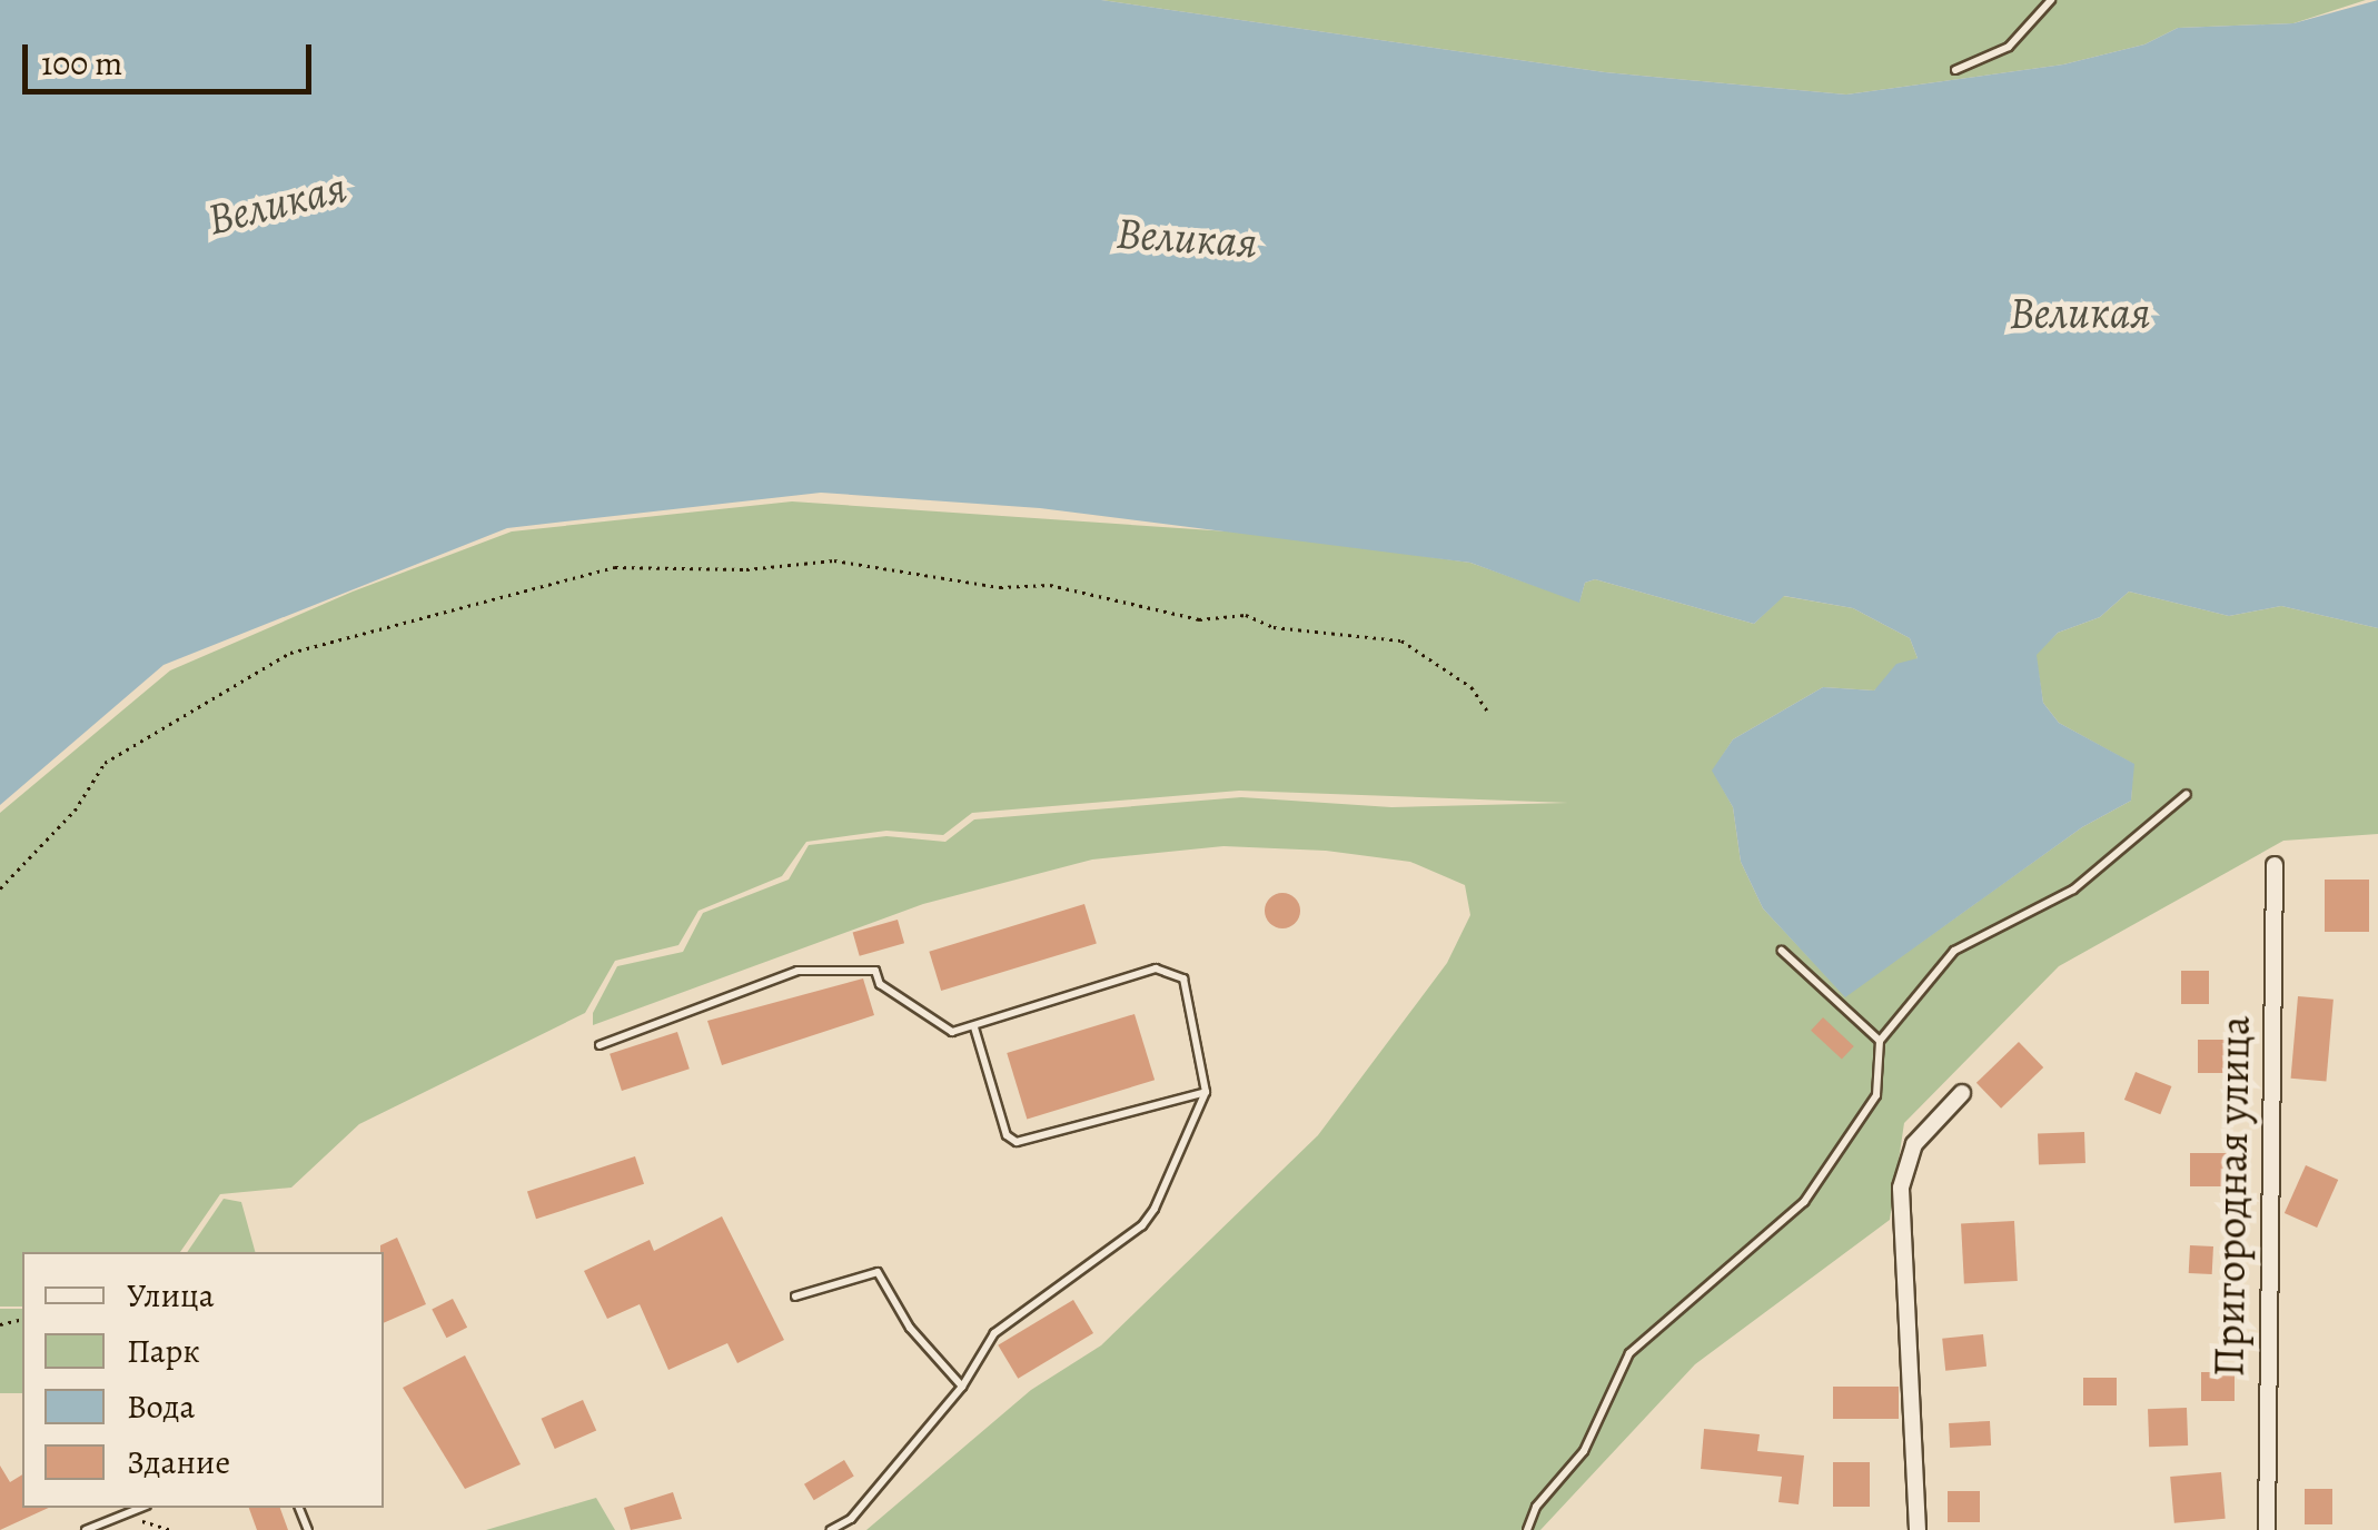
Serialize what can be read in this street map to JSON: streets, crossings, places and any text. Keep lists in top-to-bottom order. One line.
{"streets":{"street":["Пригородная улица"]},"water":["Великая"],"legend":["Улица","Парк","Вода","Здание"],"scale_bar":"100 m"}
